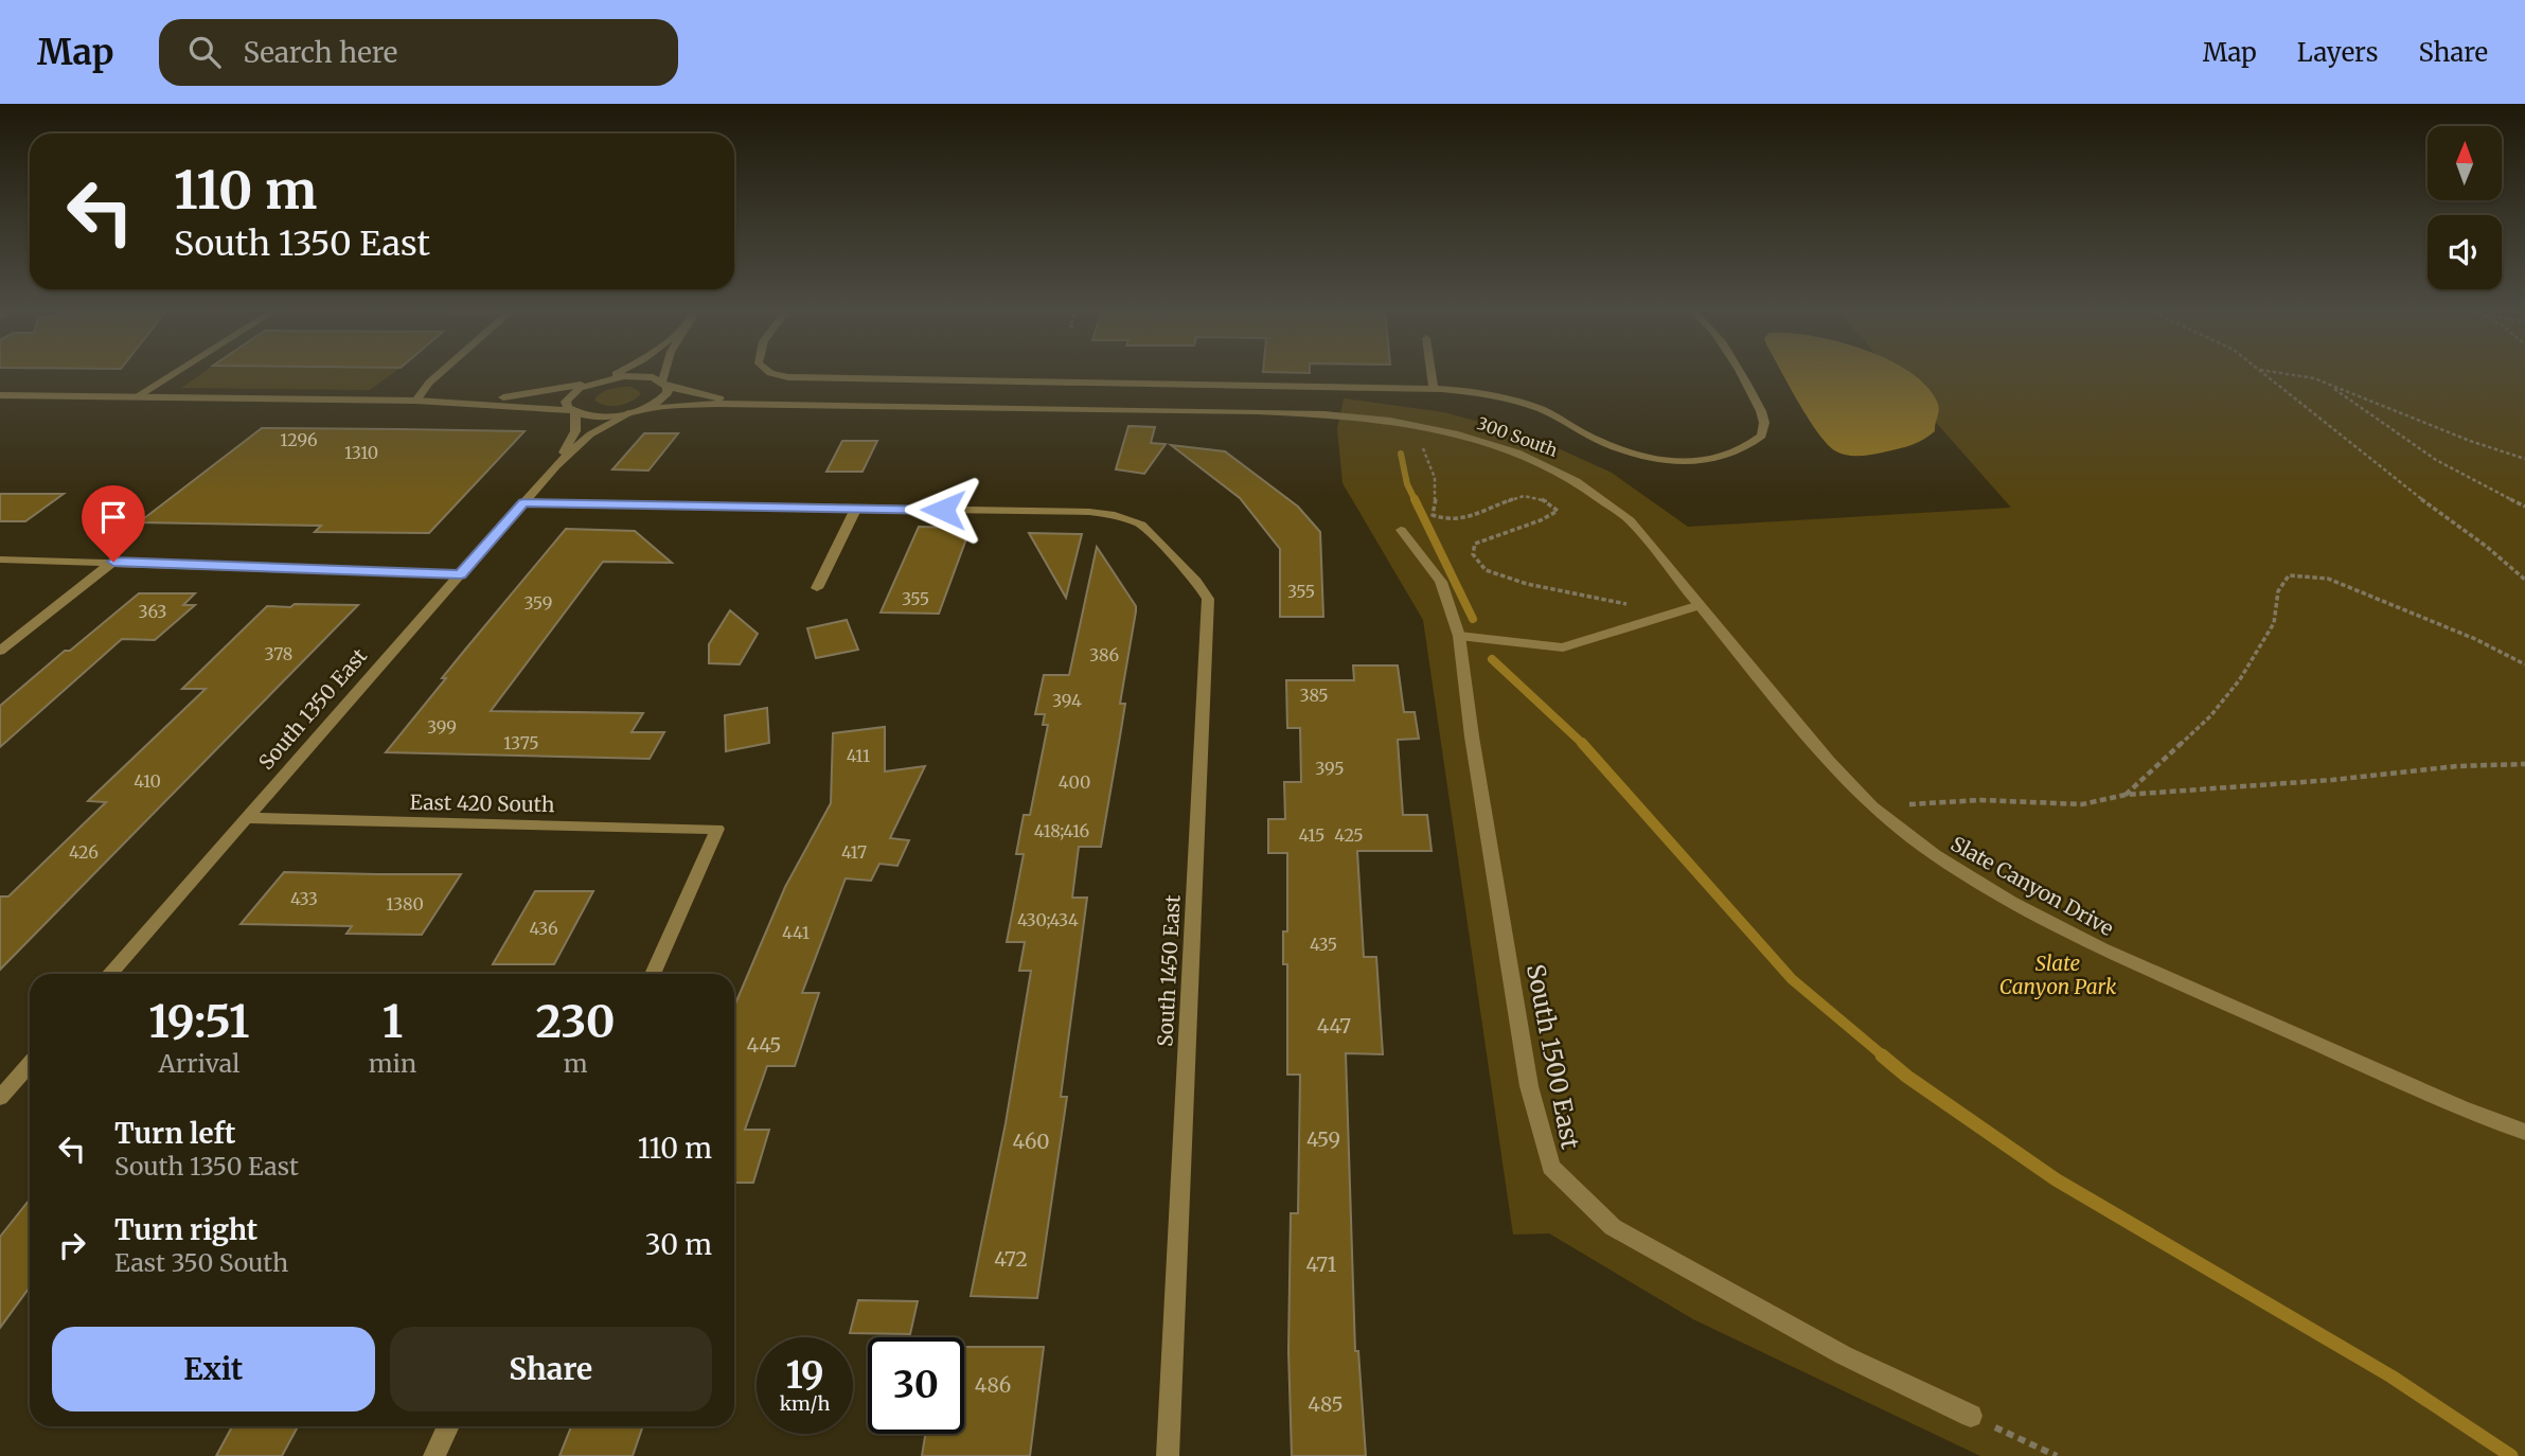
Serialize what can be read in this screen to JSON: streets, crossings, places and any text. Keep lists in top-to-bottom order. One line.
{"streets":{"street":["300 South","South 1350 East","East 420 South","Slate Canyon Drive","South 1450 East","South 1500 East"]},"crossings":[["300 South","South 1350 East"],["300 South","Slate Canyon Drive"],["South 1350 East","East 420 South"]],"parks":["Slate Canyon Park"],"house_numbers":["1296","1310","355","355","359","363","378","386","385","394","399","1375","411","395","410","400","418;416","415","425","426","417","433","1380","430;434","436","441","435","447","445","459","460","472","471","486","485"],"north":"top","page":{"header":"Map","search":"Search here","nav":["Map","Layers","Share"],"turn":["110 m","South 1350 East"],"eta":["19:51","Arrival","1","min","230","m"],"list":[{"name":"Turn left","note":"South 1350 East","value":"110 m"},{"name":"Turn right","note":"East 350 South","value":"30 m"}],"buttons":["Exit","Share"],"speed":"19 km/h","limit":"30"}}
